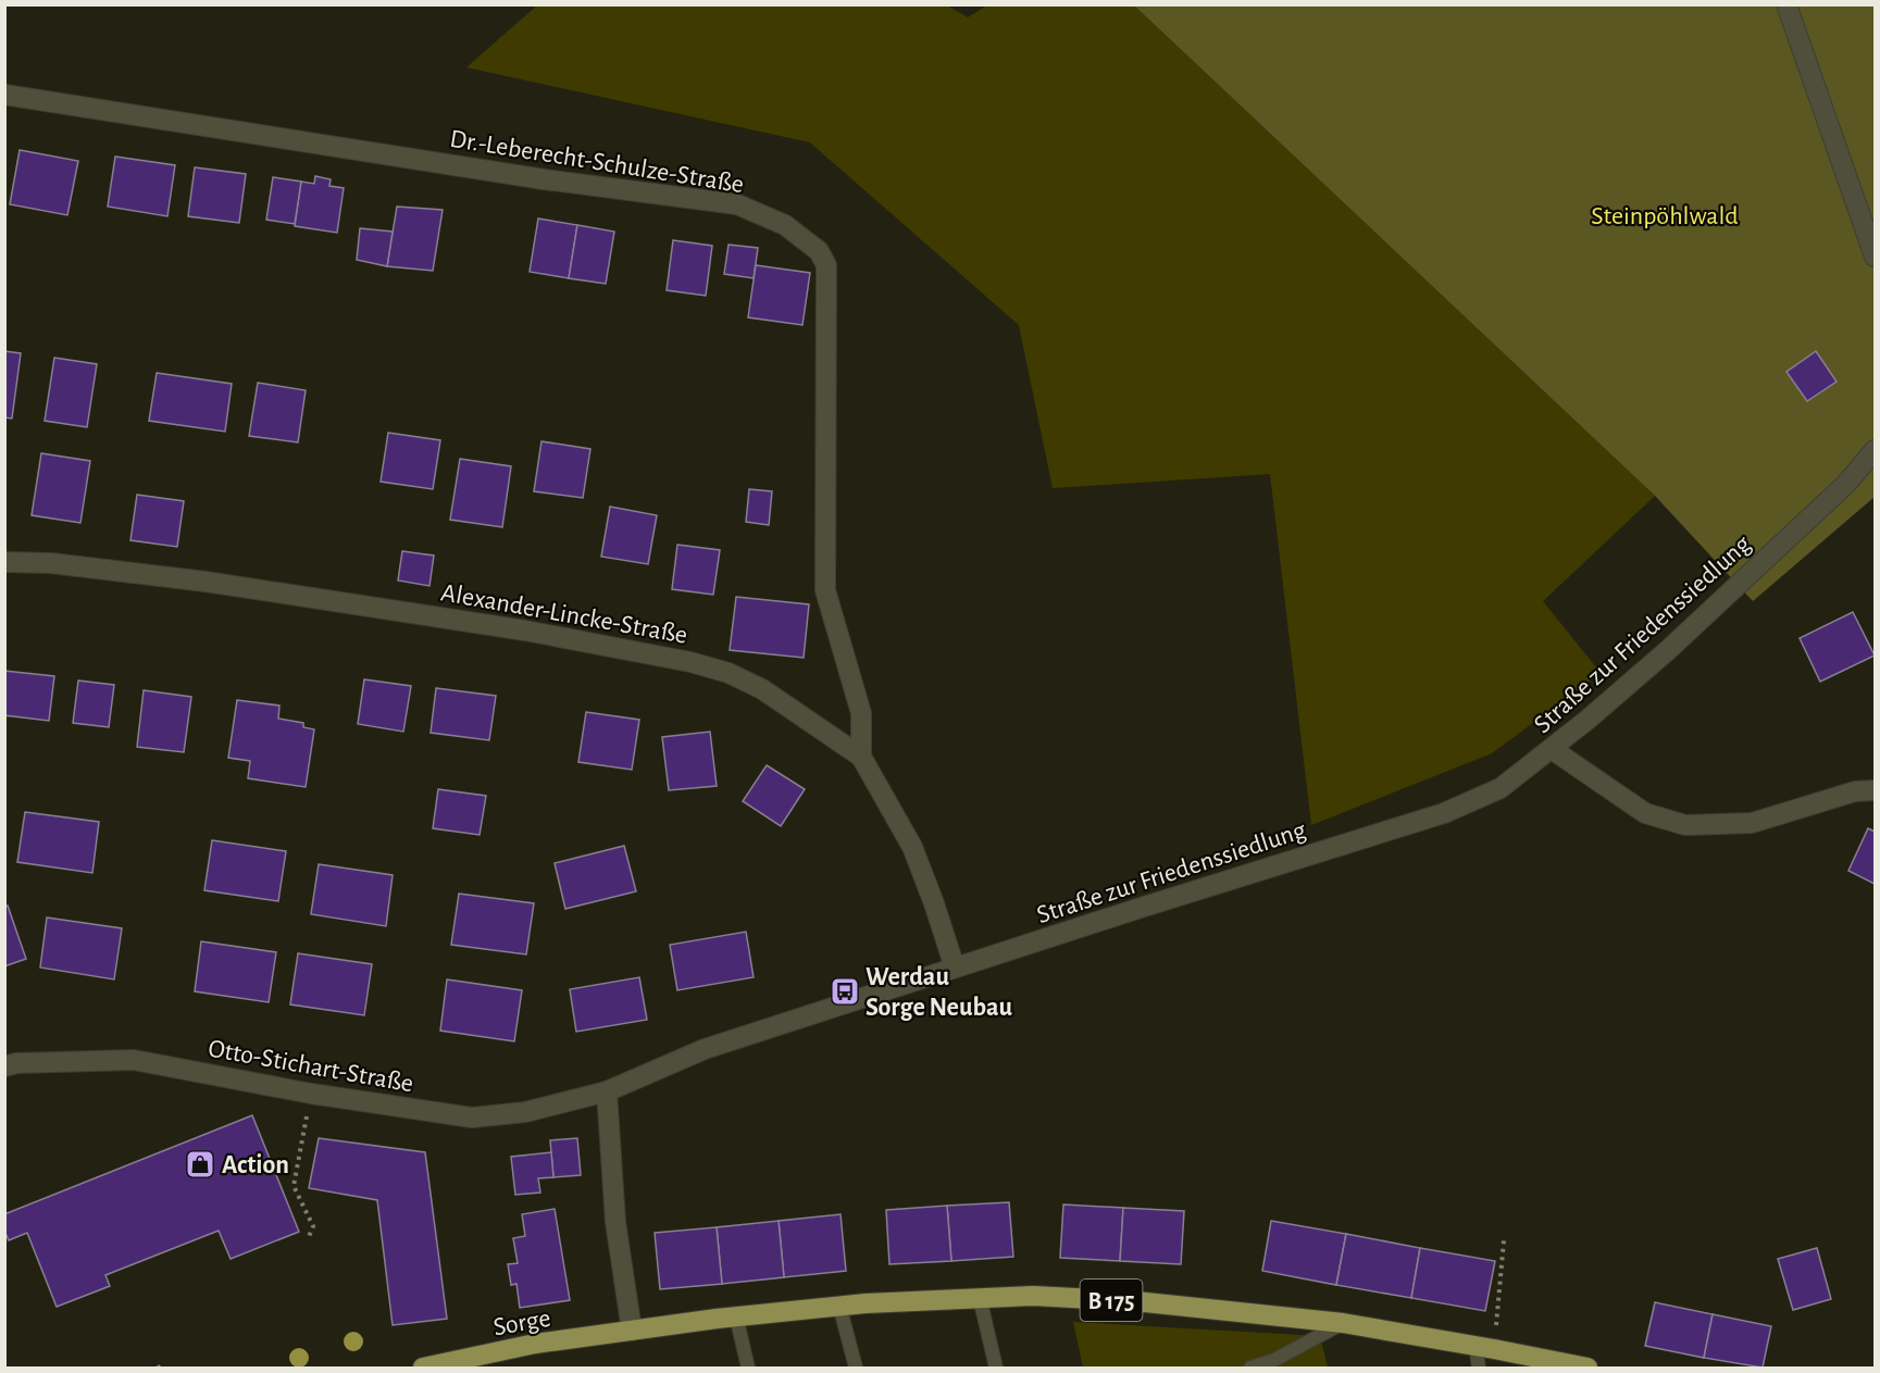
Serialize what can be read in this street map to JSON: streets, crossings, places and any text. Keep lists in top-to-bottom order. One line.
{"streets":{"main road":["B 175","Sorge"],"street":["Dr.-Leberecht-Schulze-Straße","Alexander-Lincke-Straße","Straße zur Friedenssiedlung","Otto-Stichart-Straße"]},"crossings":[["Dr.-Leberecht-Schulze-Straße","Alexander-Lincke-Straße"],["Alexander-Lincke-Straße","Straße zur Friedenssiedlung"],["Straße zur Friedenssiedlung","Otto-Stichart-Straße"],["B 175","Sorge"]],"parks":["Steinpöhlwald"],"places":{"bus stop":["Werdau Sorge Neubau"],"shop":["Action"]}}
